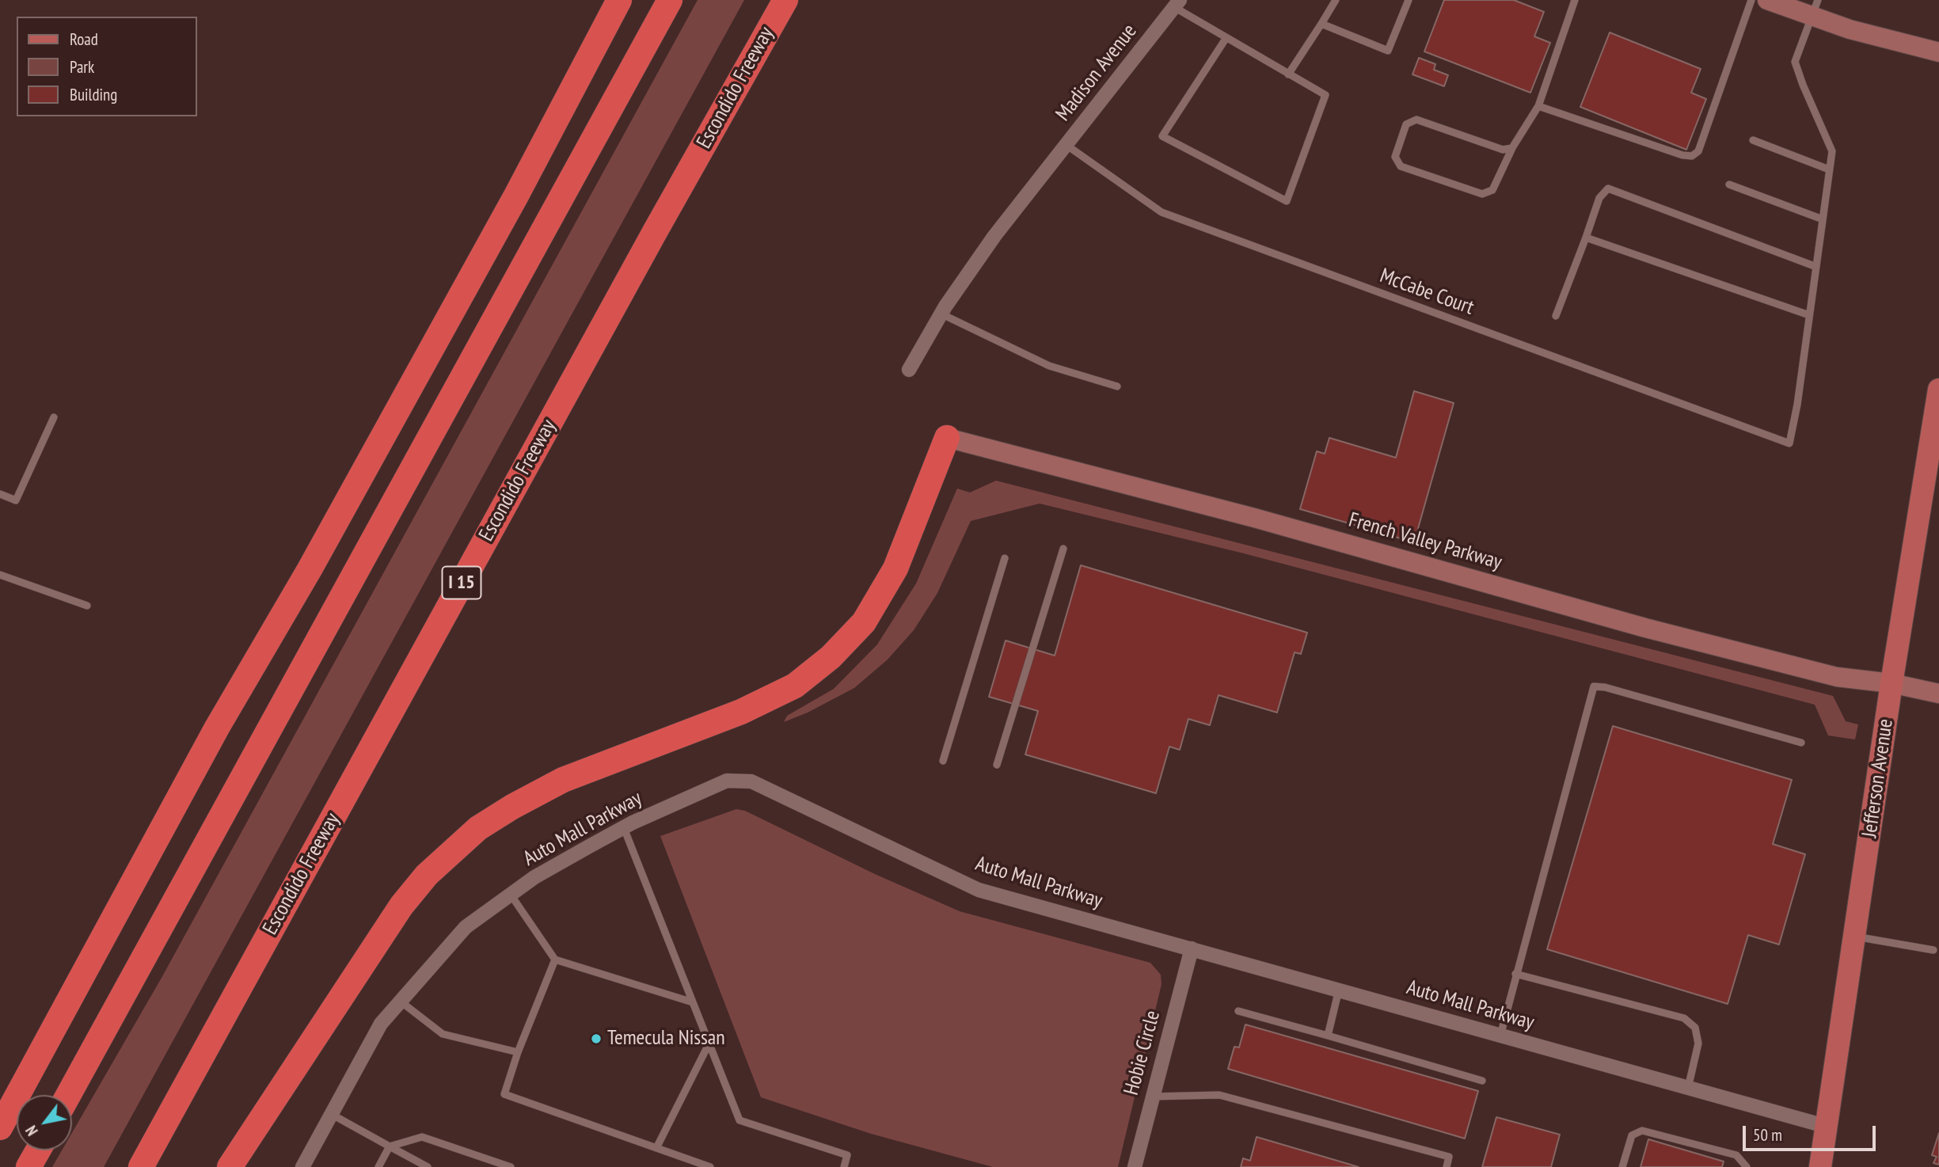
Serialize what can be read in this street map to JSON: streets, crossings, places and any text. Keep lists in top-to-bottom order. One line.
{"streets":{"highway":["Escondido Freeway","I 15"],"main road":["French Valley Parkway","Jefferson Avenue"],"street":["Madison Avenue","Auto Mall Parkway","Hobie Circle"],"lane":["McCabe Court"]},"crossings":[["Madison Avenue","McCabe Court"],["French Valley Parkway","Jefferson Avenue"],["Jefferson Avenue","Auto Mall Parkway"],["Auto Mall Parkway","Hobie Circle"]],"places":["Temecula Nissan"],"legend":["Road","Park","Building"],"scale_bar":"50 m","north":"bottom left"}
